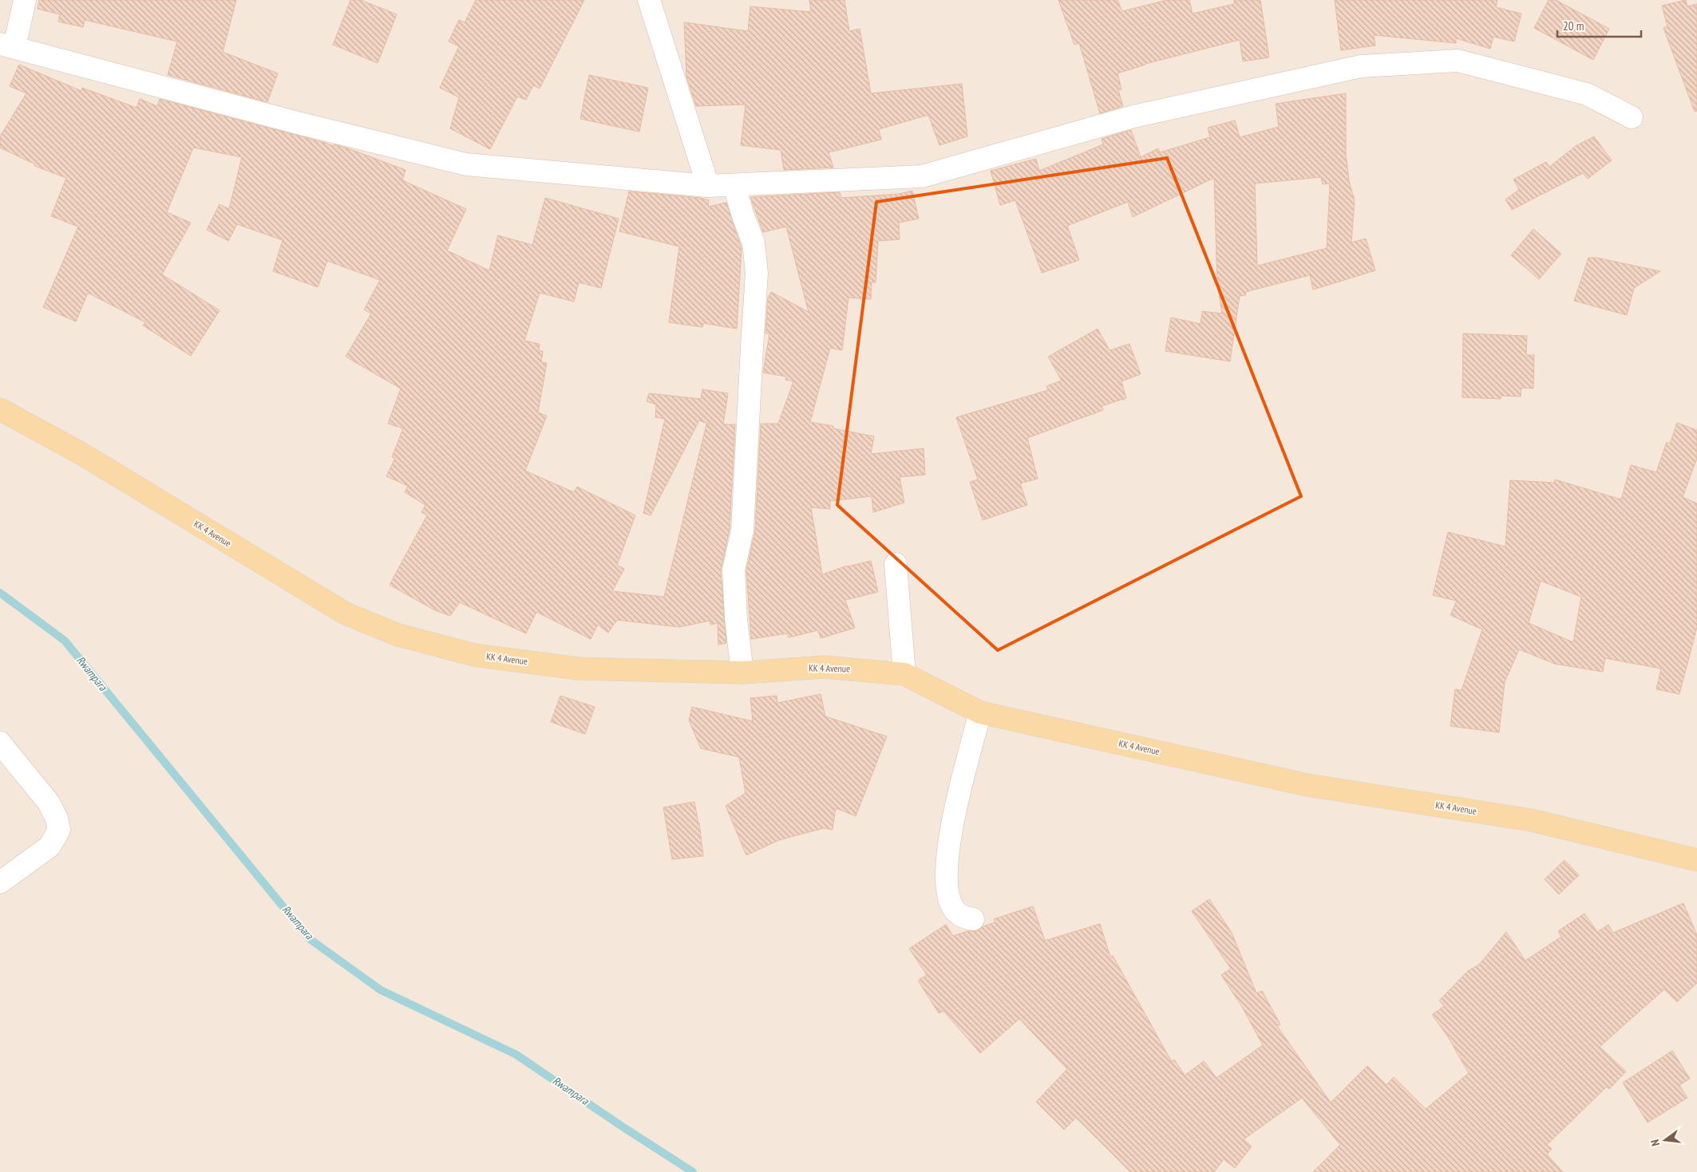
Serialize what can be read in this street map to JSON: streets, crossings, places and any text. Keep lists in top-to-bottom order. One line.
{"streets":{"main road":["KK 4 Avenue"]},"water":["Rwampara"],"scale_bar":"20 m","north":"left"}
